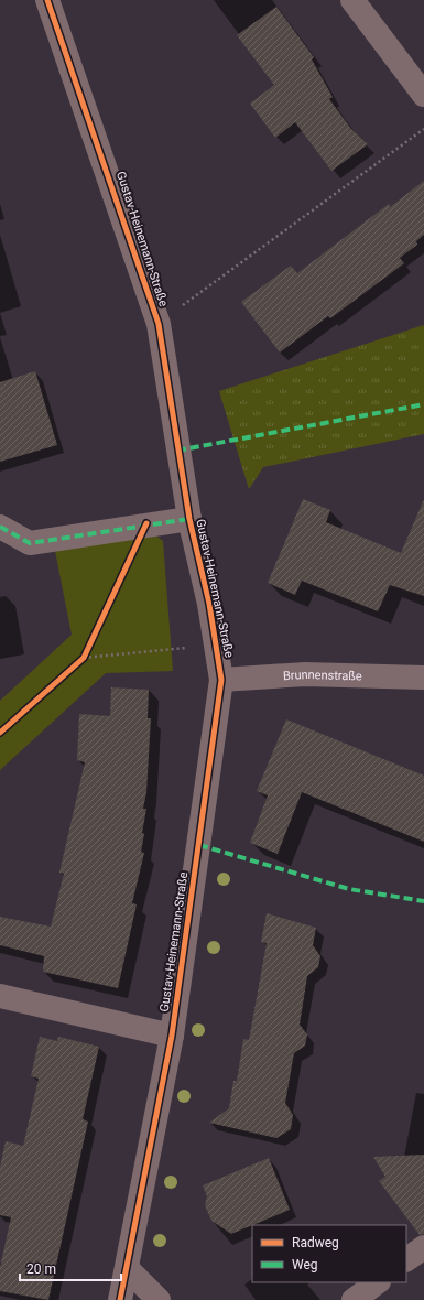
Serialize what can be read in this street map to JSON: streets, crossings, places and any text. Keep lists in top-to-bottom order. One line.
{"streets":{"street":["Gustav-Heinemann-Straße","Brunnenstraße"]},"crossings":[["Gustav-Heinemann-Straße","Brunnenstraße"]],"legend":["Radweg","Weg"],"scale_bar":"20 m"}
